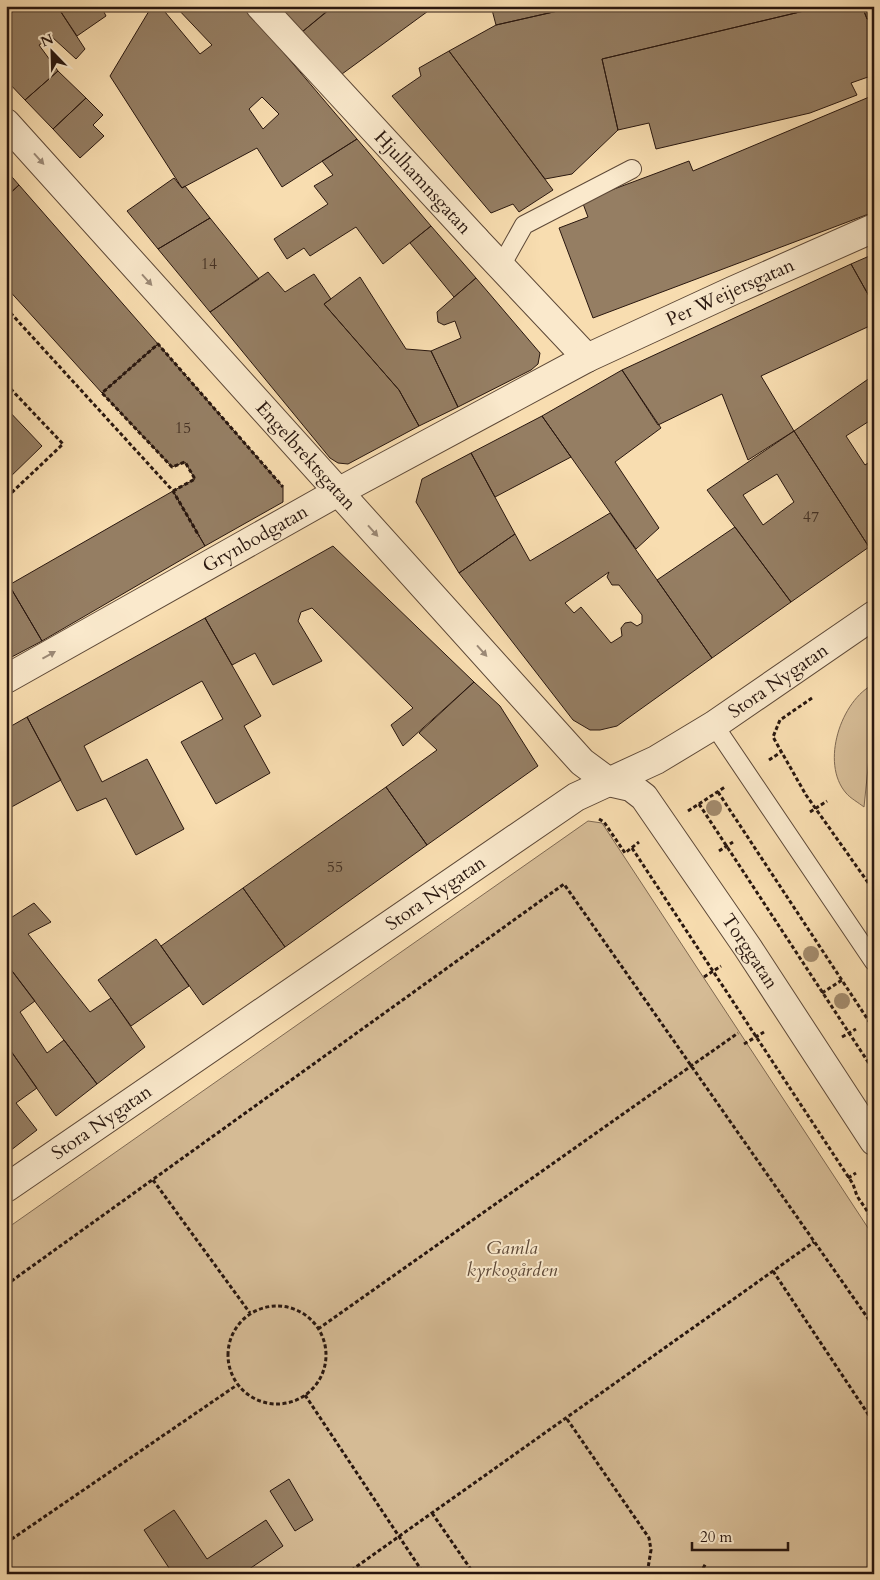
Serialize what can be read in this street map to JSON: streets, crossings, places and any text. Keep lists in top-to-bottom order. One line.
{"streets":{"street":["Hjulhamnsgatan","Per Weijersgatan","Engelbrektsgatan","Grynbodgatan","Stora Nygatan","Torggatan"]},"crossings":[["Hjulhamnsgatan","Per Weijersgatan"],["Hjulhamnsgatan","Grynbodgatan"],["Per Weijersgatan","Grynbodgatan"],["Engelbrektsgatan","Grynbodgatan"],["Engelbrektsgatan","Stora Nygatan"],["Engelbrektsgatan","Torggatan"],["Stora Nygatan","Torggatan"]],"one_way":["Engelbrektsgatan","Grynbodgatan"],"parks":["Gamla kyrkogården"],"house_numbers":["14","15","47","55"],"scale_bar":"20 m","north":"top left"}
